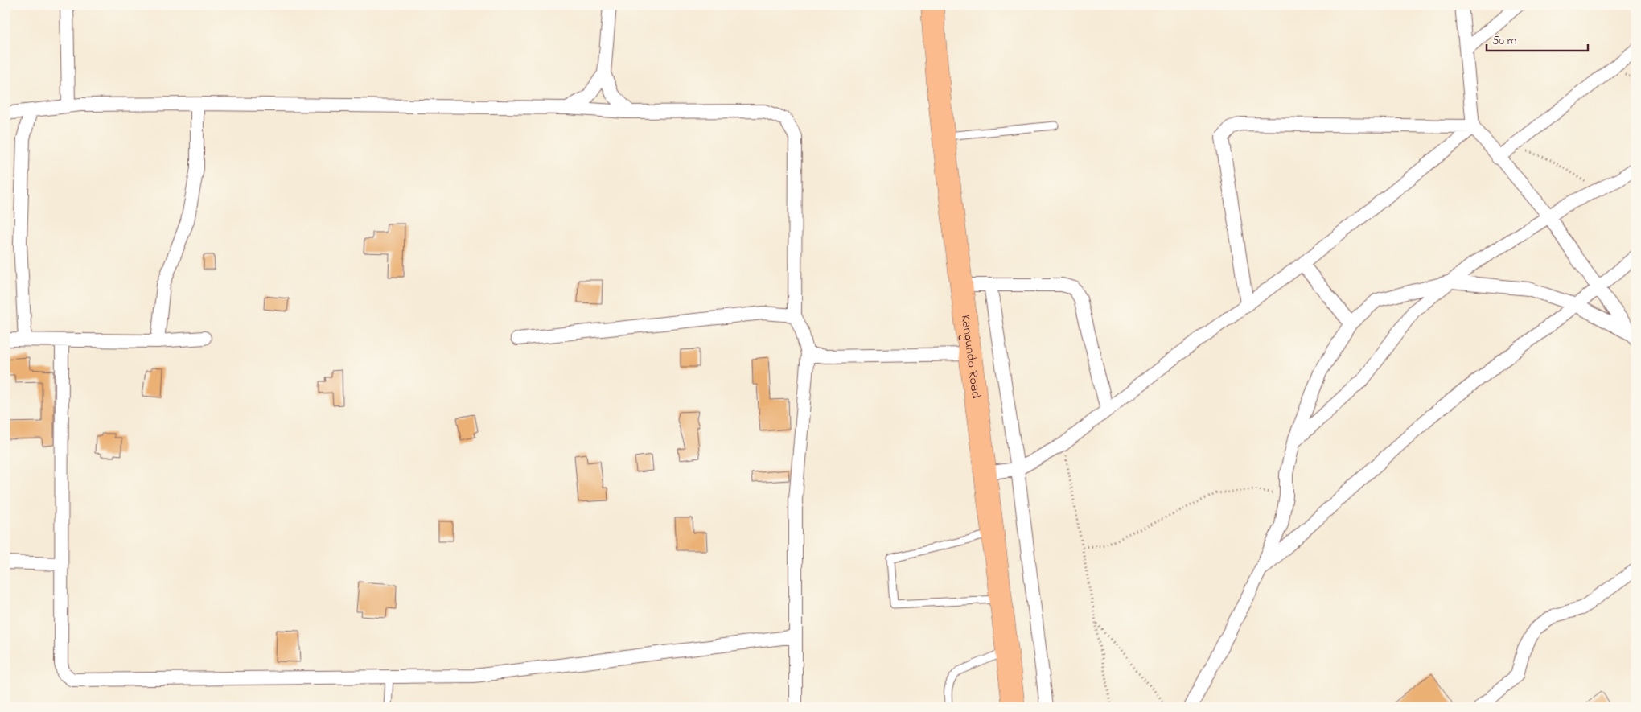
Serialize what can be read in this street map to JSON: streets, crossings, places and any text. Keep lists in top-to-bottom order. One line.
{"streets":{"highway":["Kangundo Road"]},"scale_bar":"50 m"}
